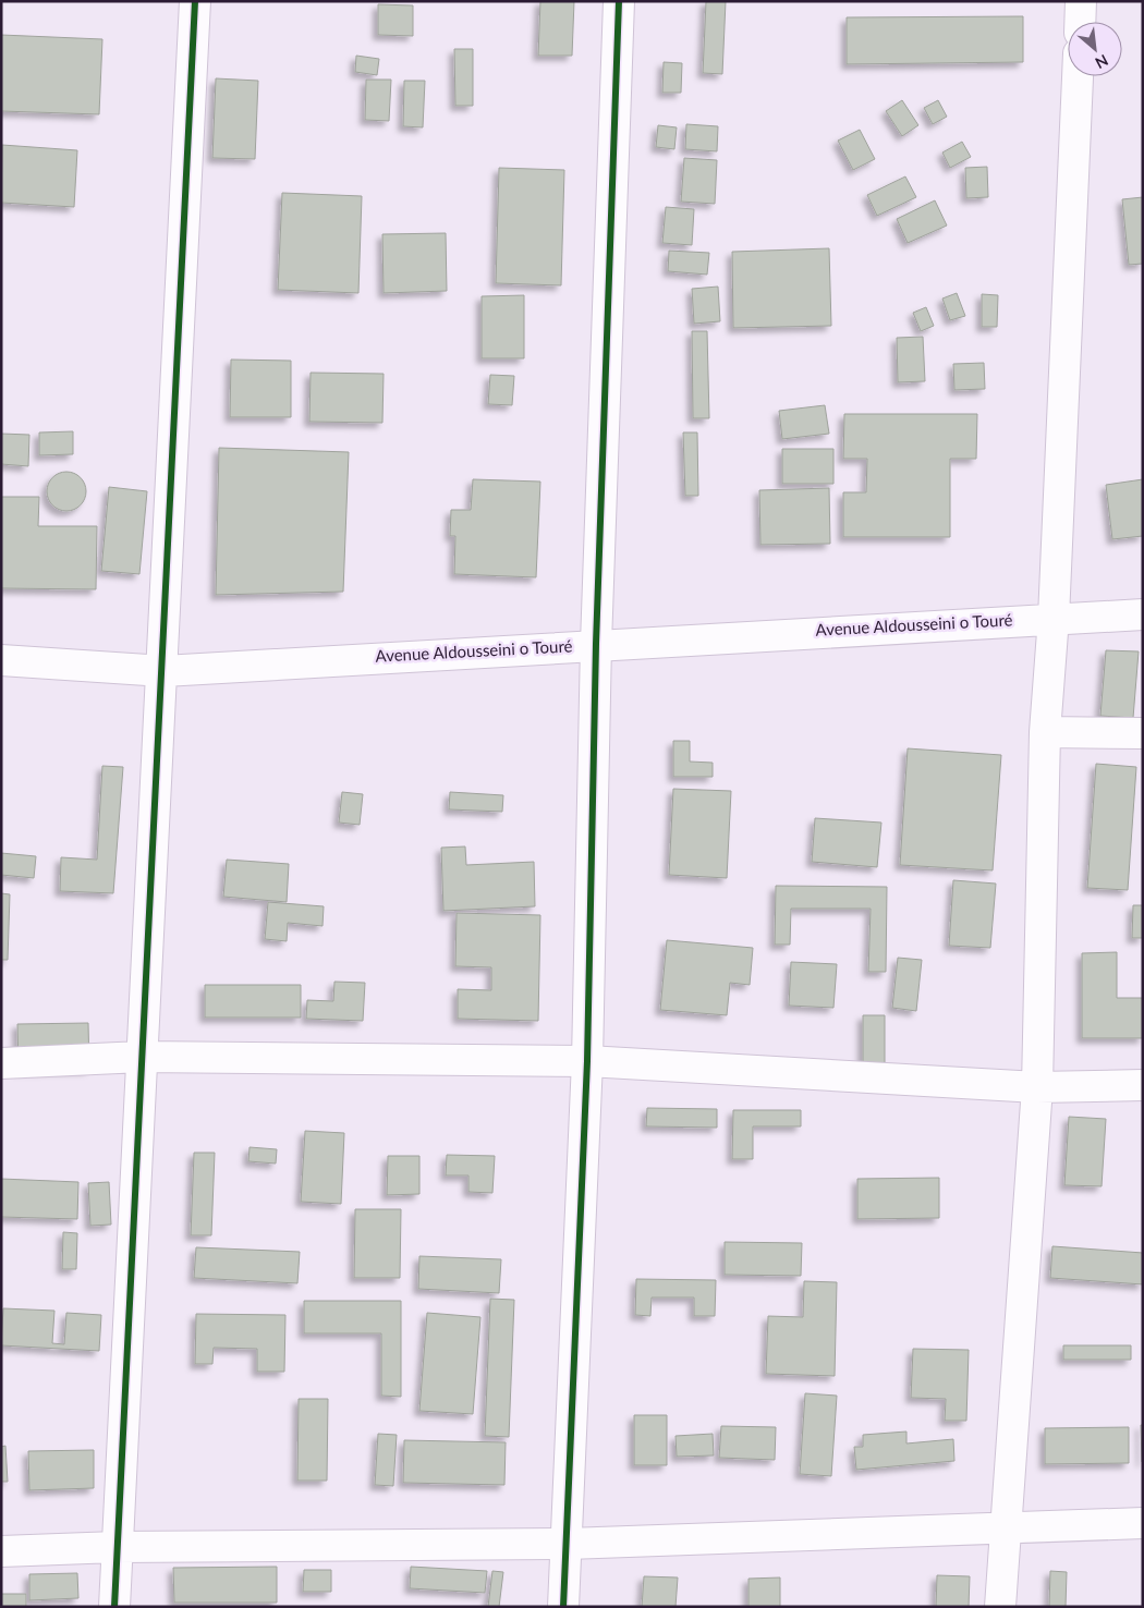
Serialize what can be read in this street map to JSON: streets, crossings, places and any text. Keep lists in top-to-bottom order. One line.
{"streets":{"street":["Avenue Aldousseini o Touré"]},"north":"bottom right"}
